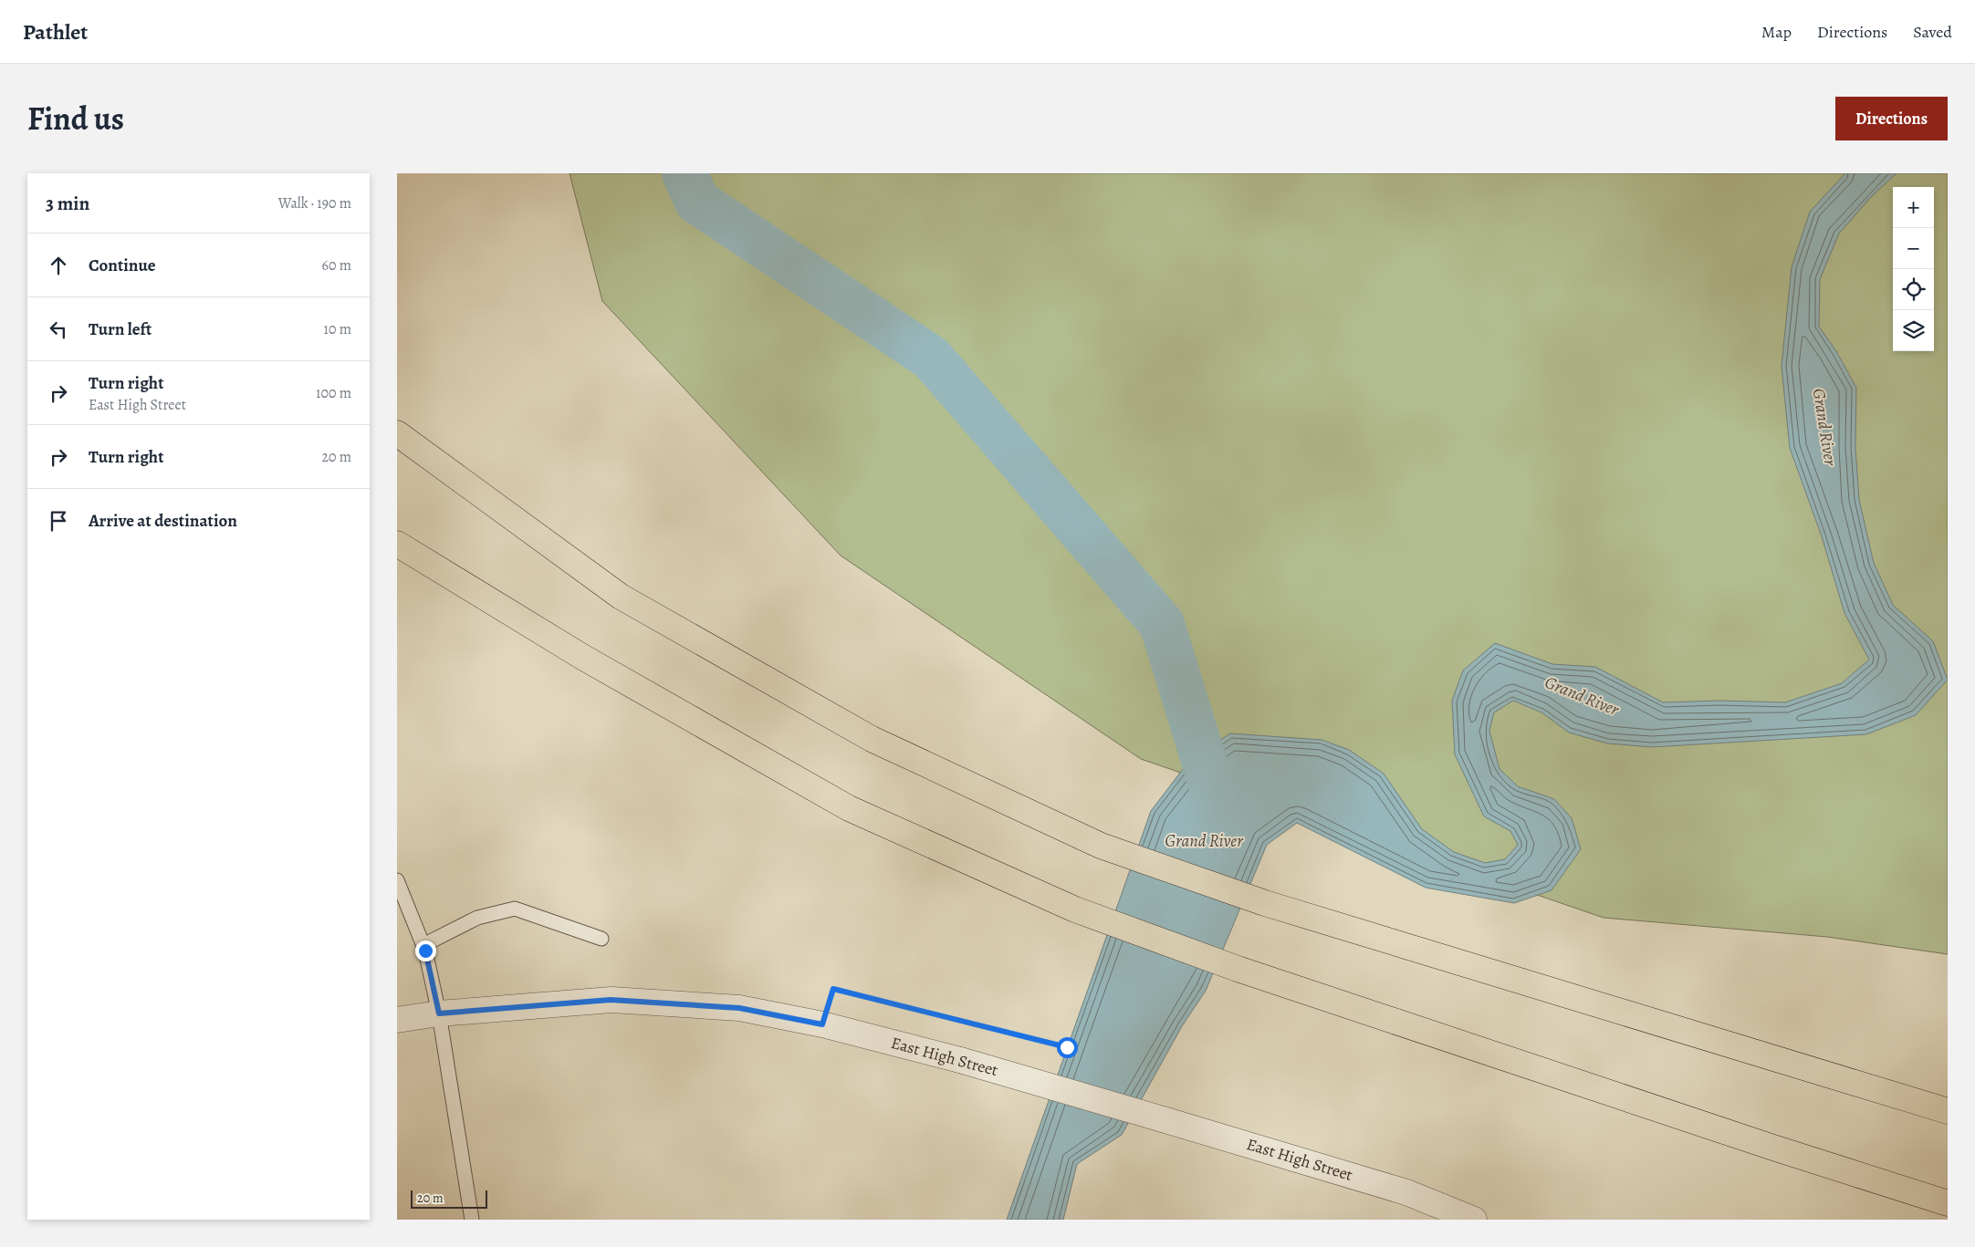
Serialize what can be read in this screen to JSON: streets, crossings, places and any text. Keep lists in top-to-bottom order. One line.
{"streets":{"street":["East High Street"]},"water":["Grand River"],"scale_bar":"20 m","page":{"header":"Pathlet","nav":["Map","Directions","Saved"],"title":"Find us","buttons":"Directions","heading":["3 min","Walk · 190 m"],"map_buttons":["+","−"],"list":[["Continue","60 m"],["Turn left","10 m"],["Turn right","East High Street","100 m"],["Turn right","20 m"],"Arrive at destination"],"scale":"20 m"}}
